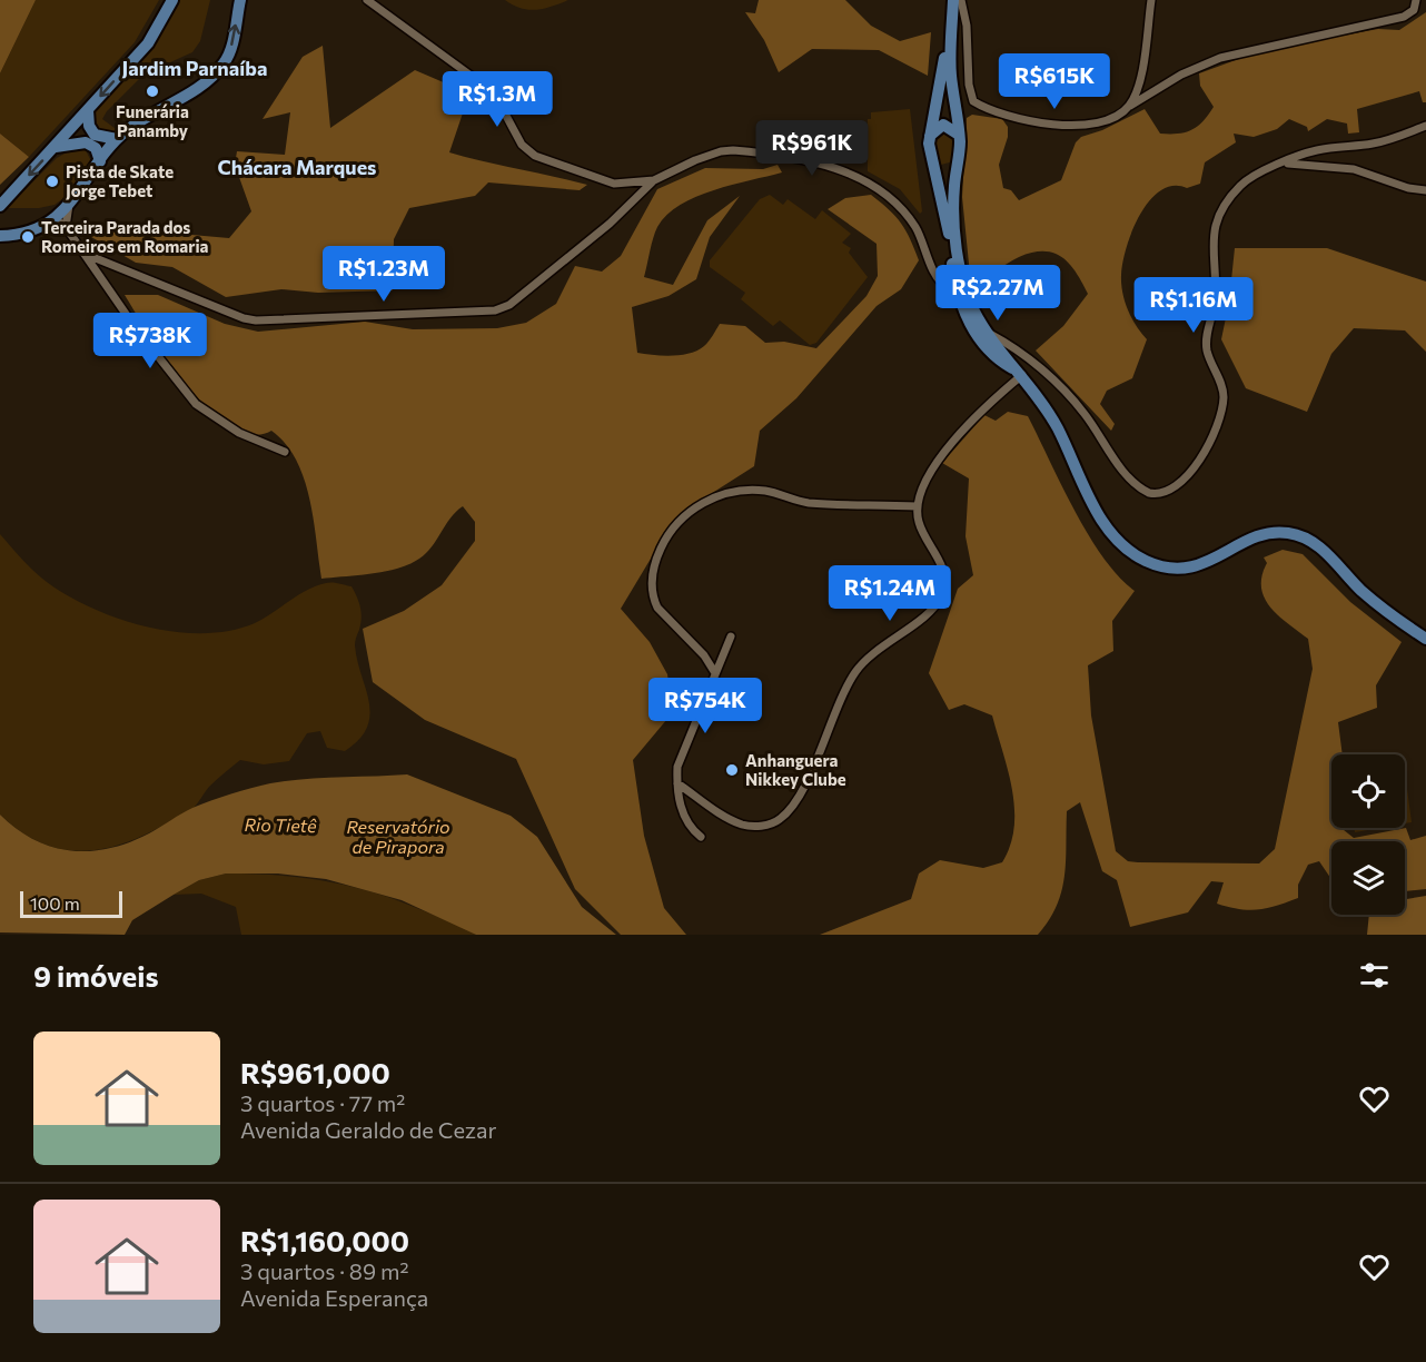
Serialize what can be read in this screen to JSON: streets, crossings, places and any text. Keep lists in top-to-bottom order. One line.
{"districts":["Jardim Parnaíba","Chácara Marques"],"water":["Rio Tietê","Reservatório de Pirapora"],"places":["Funerária Panamby","Pista de Skate Jorge Tebet","Terceira Parada dos Romeiros em Romaria","Anhanguera Nikkey Clube"],"scale_bar":"100 m","page":{"price":["R$615K","R$1.3M","R$961K","R$1.23M","R$2.27M","R$1.16M","R$738K","R$1.24M","R$754K"],"scale":"100 m","heading":"9 imóveis","list":[{"name":"R$961,000","note":"3 quartos · 77 m² · Avenida Geraldo de Cezar"},{"name":"R$1,160,000","note":"3 quartos · 89 m² · Avenida Esperança"}]}}
